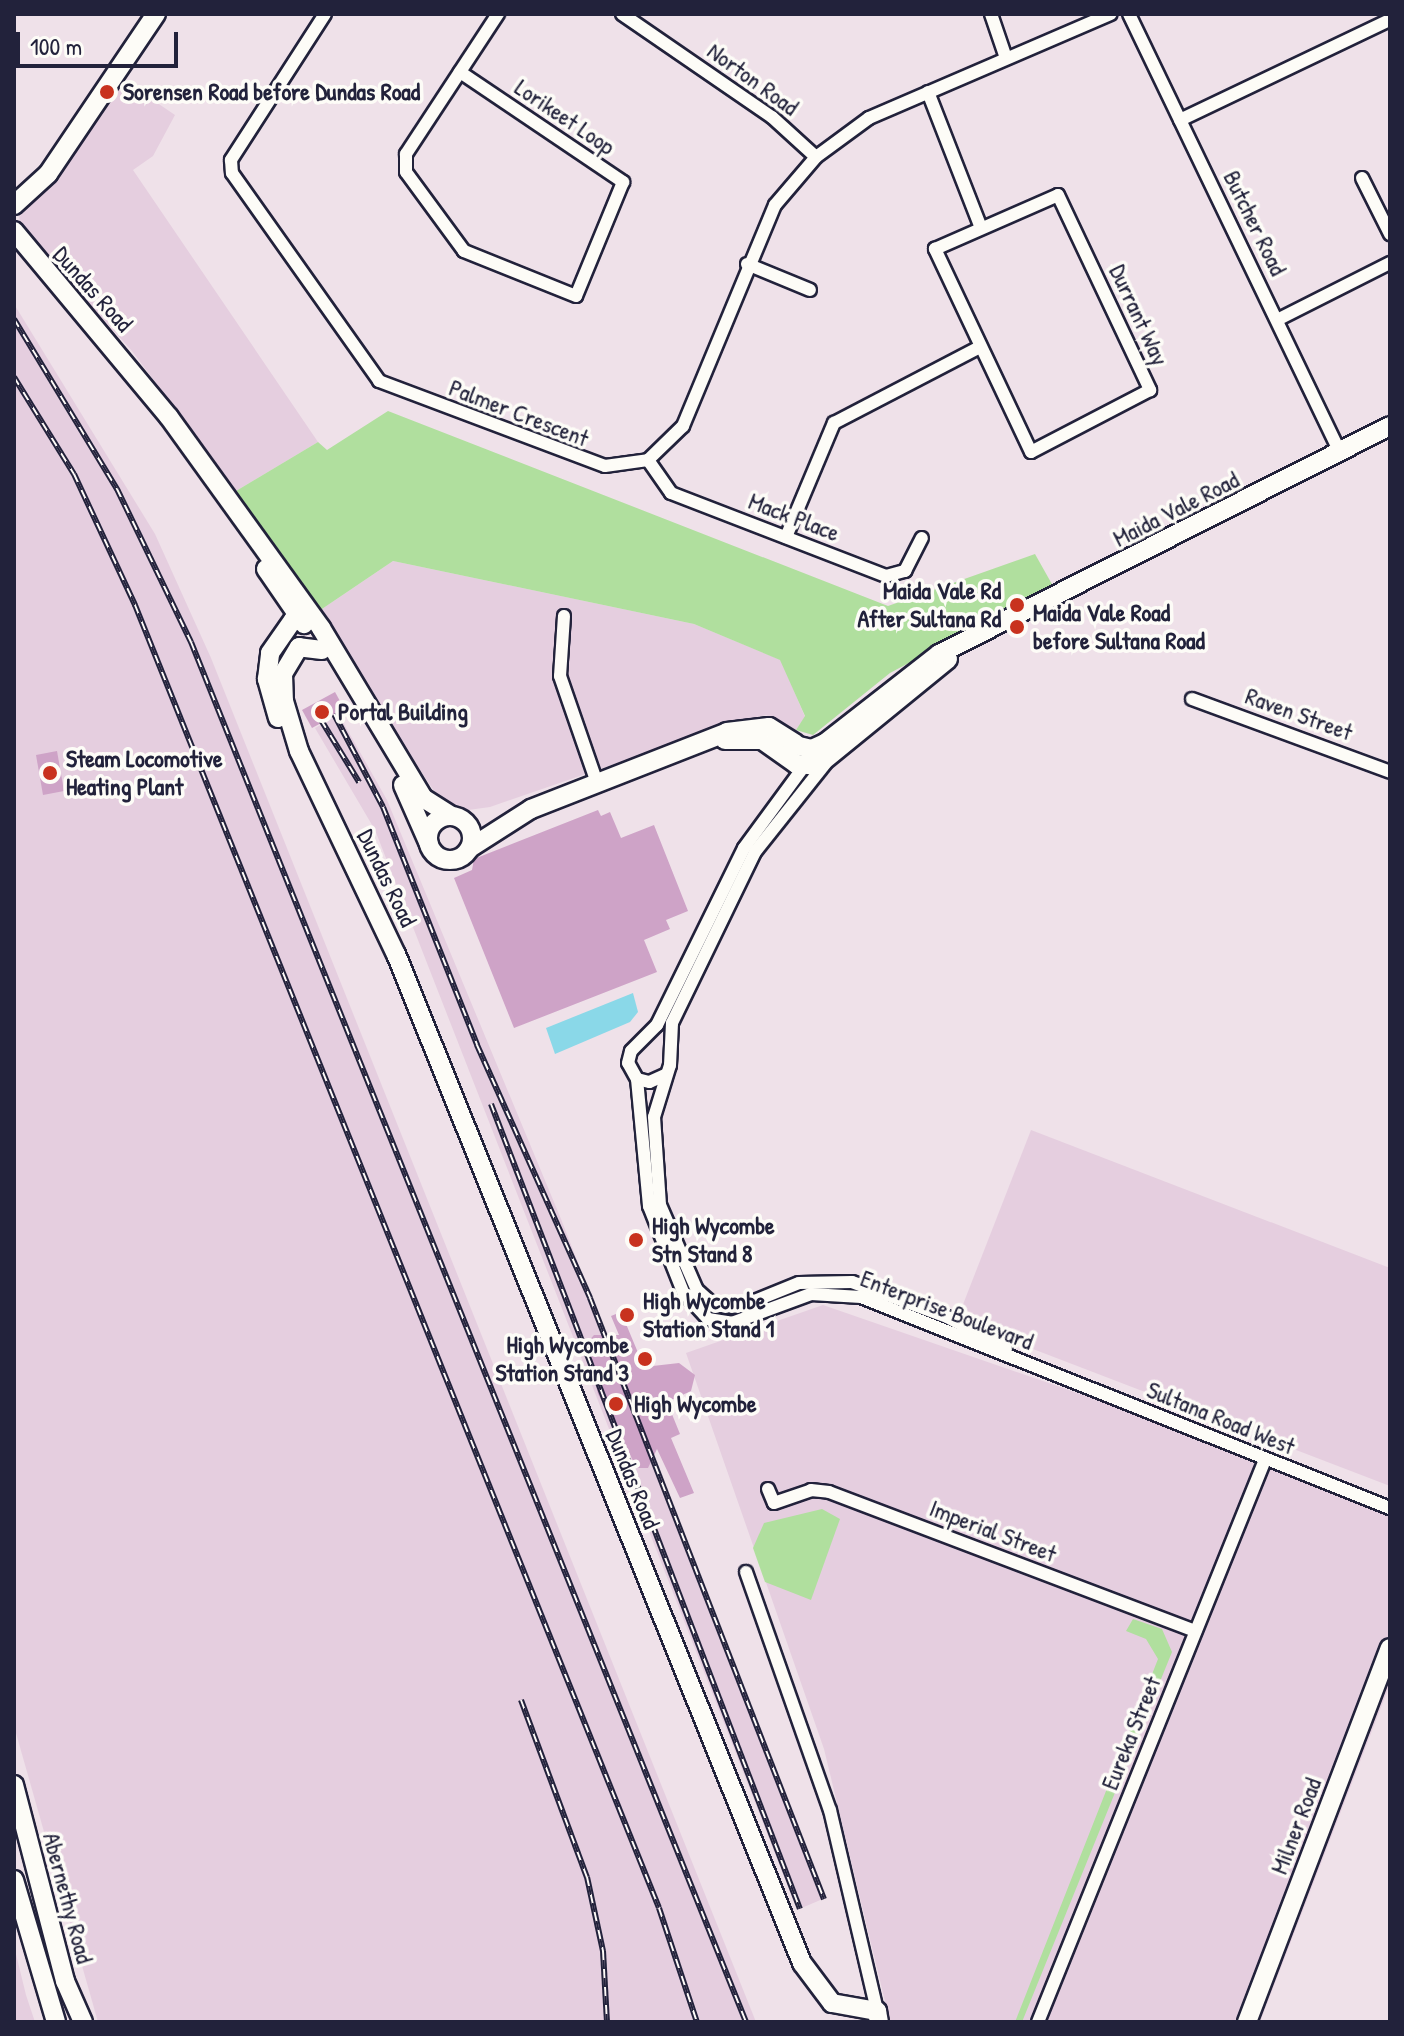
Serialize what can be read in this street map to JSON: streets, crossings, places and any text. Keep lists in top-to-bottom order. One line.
{"streets":{"main road":["Dundas Road","Maida Vale Road","Milner Road","Abernethy Road"],"street":["Norton Road","Lorikeet Loop","Butcher Road","Durrant Way","Palmer Crescent","Mack Place","Raven Street","Enterprise Boulevard","Sultana Road West","Imperial Street","Eureka Street"]},"crossings":[["Butcher Road","Maida Vale Road"],["Palmer Crescent","Mack Place"],["Maida Vale Road","Enterprise Boulevard"],["Enterprise Boulevard","Sultana Road West"],["Sultana Road West","Eureka Street"],["Imperial Street","Eureka Street"]],"places":["Sorensen Road before Dundas Road","Maida Vale Rd After Sultana Rd","Maida Vale Road before Sultana Road","Portal Building","Steam Locomotive Heating Plant","High Wycombe Stn Stand 8","High Wycombe Station Stand 1","High Wycombe Station Stand 3","High Wycombe"],"scale_bar":"100 m"}
